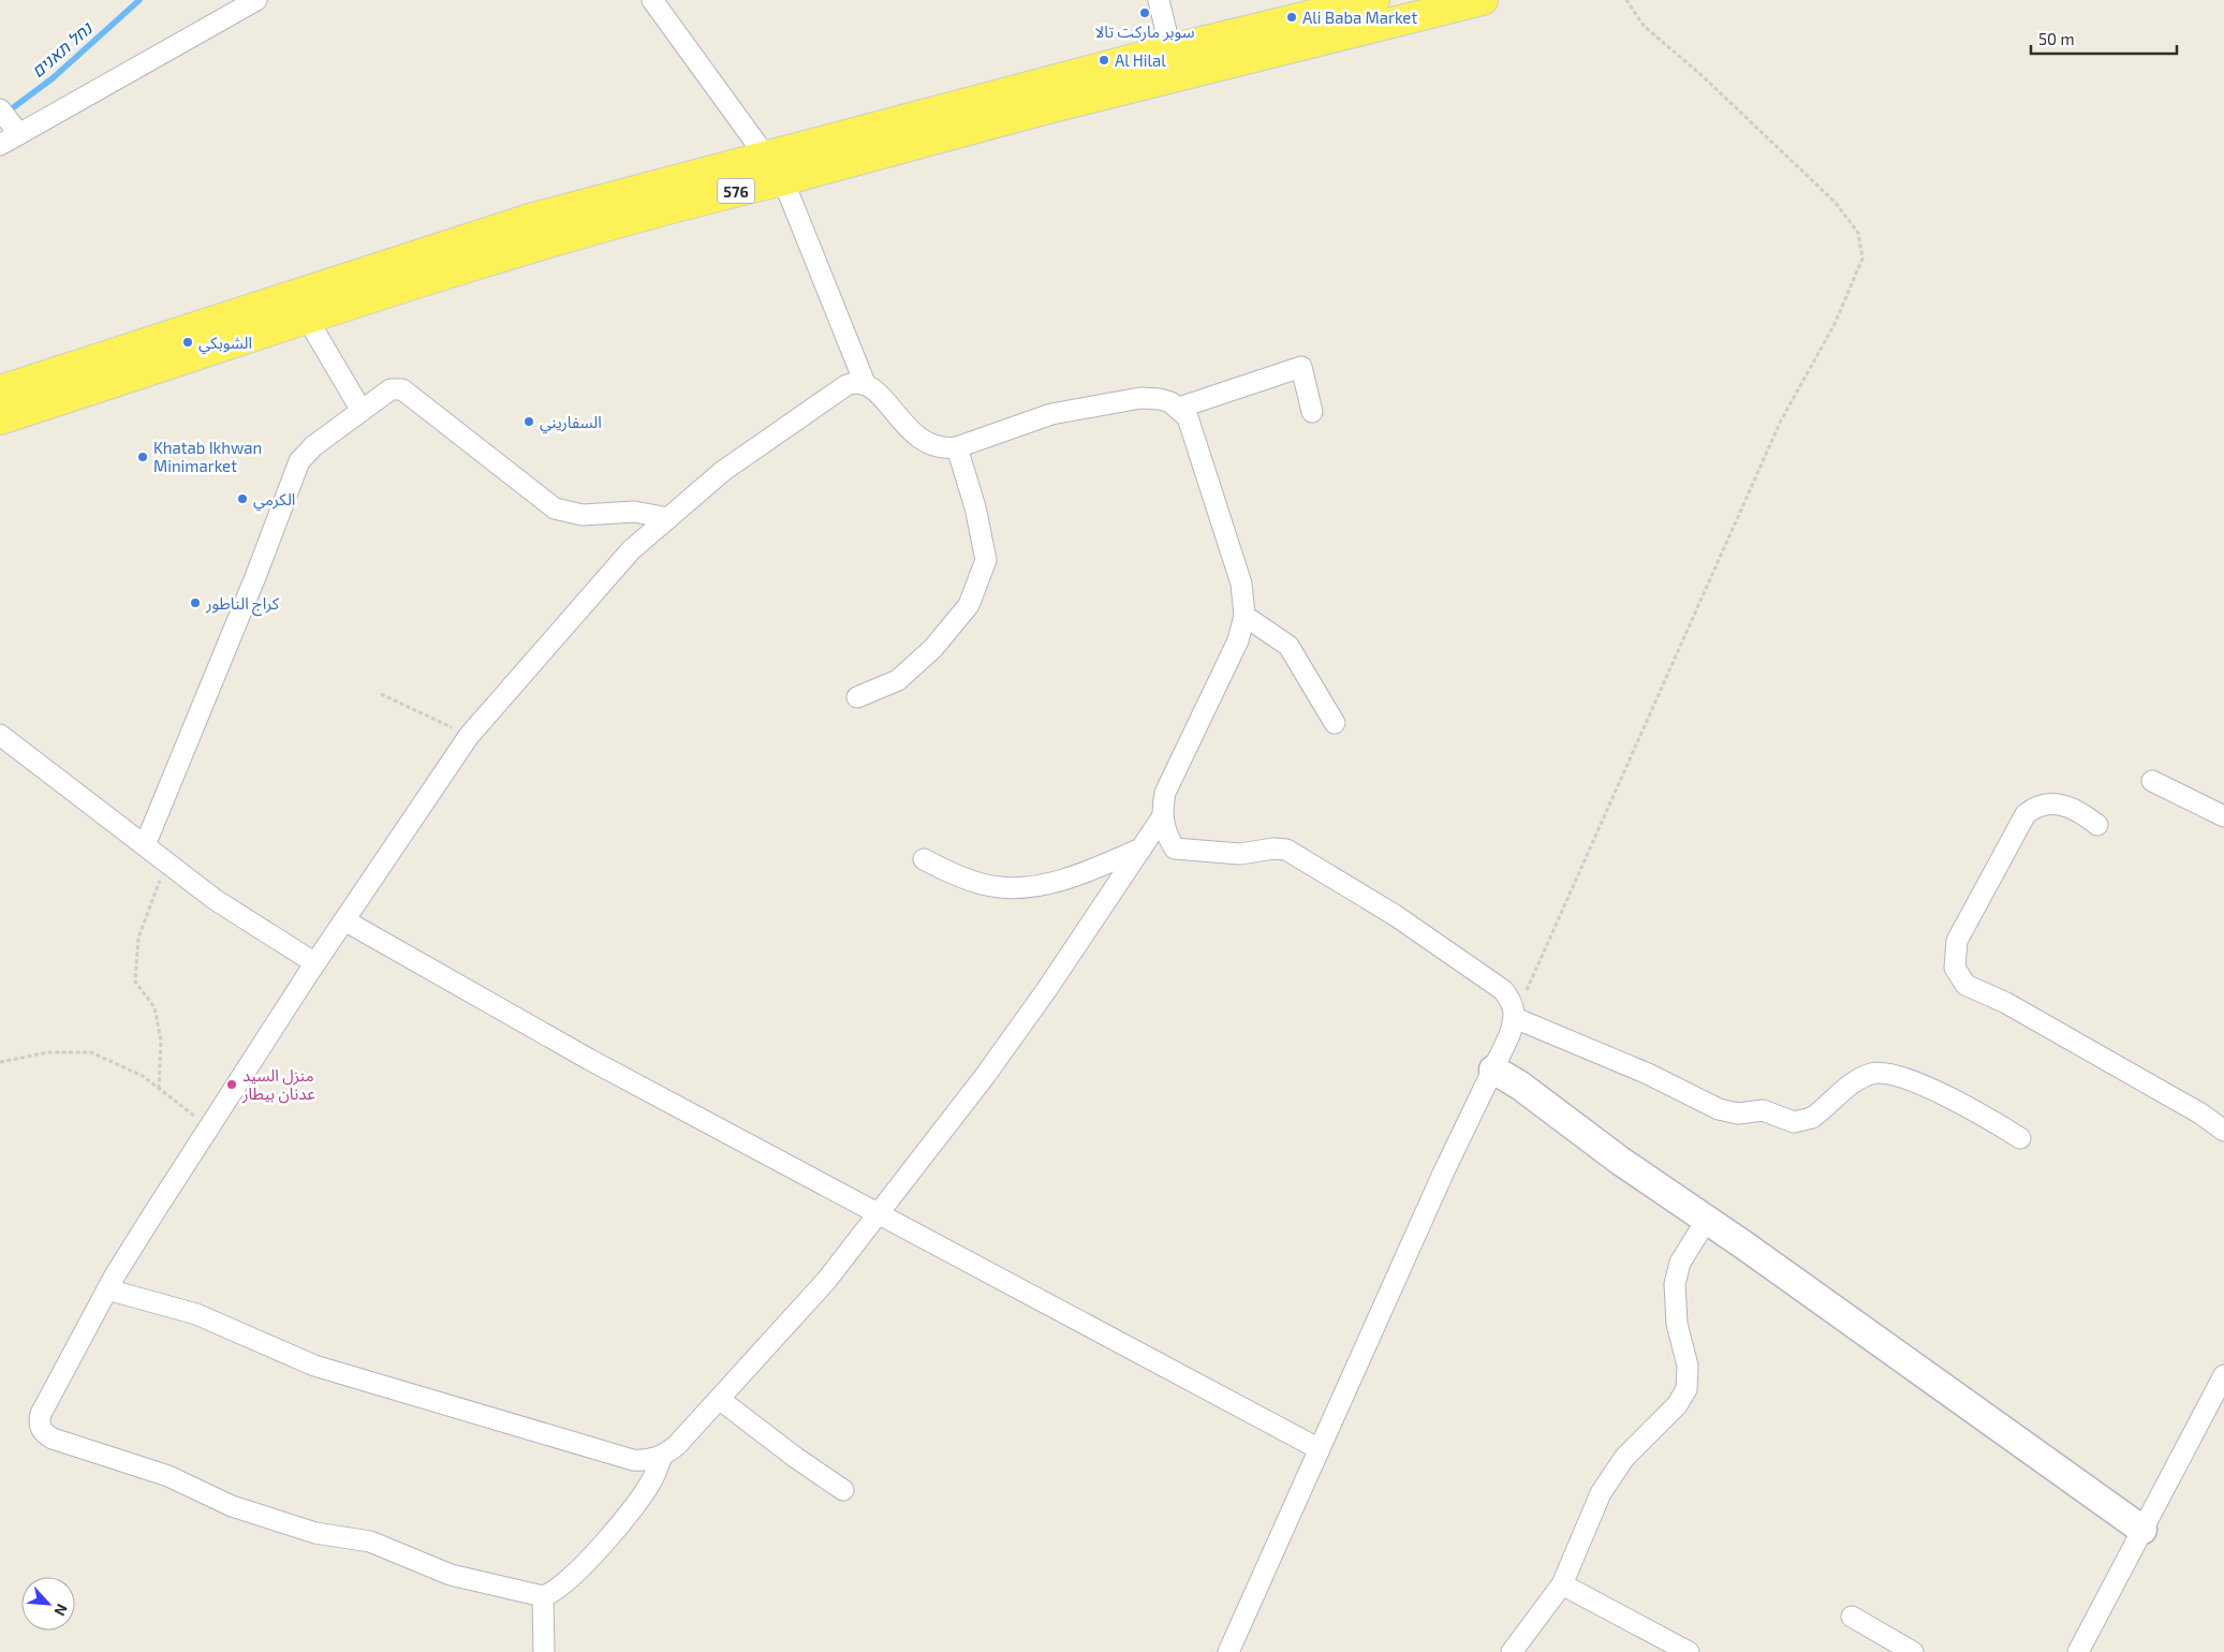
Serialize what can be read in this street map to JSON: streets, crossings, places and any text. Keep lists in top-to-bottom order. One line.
{"streets":{"main road":["576"]},"water":["נחל תאנים"],"places":["سوبر ماركت تالا","Ali Baba Market","Al Hilal","الشوبكي","السفاريني","Khatab Ikhwan Minimarket","الكرمي","كراج الناطور","منزل السيد عدنان بيطار"],"scale_bar":"50 m","north":"bottom right"}
